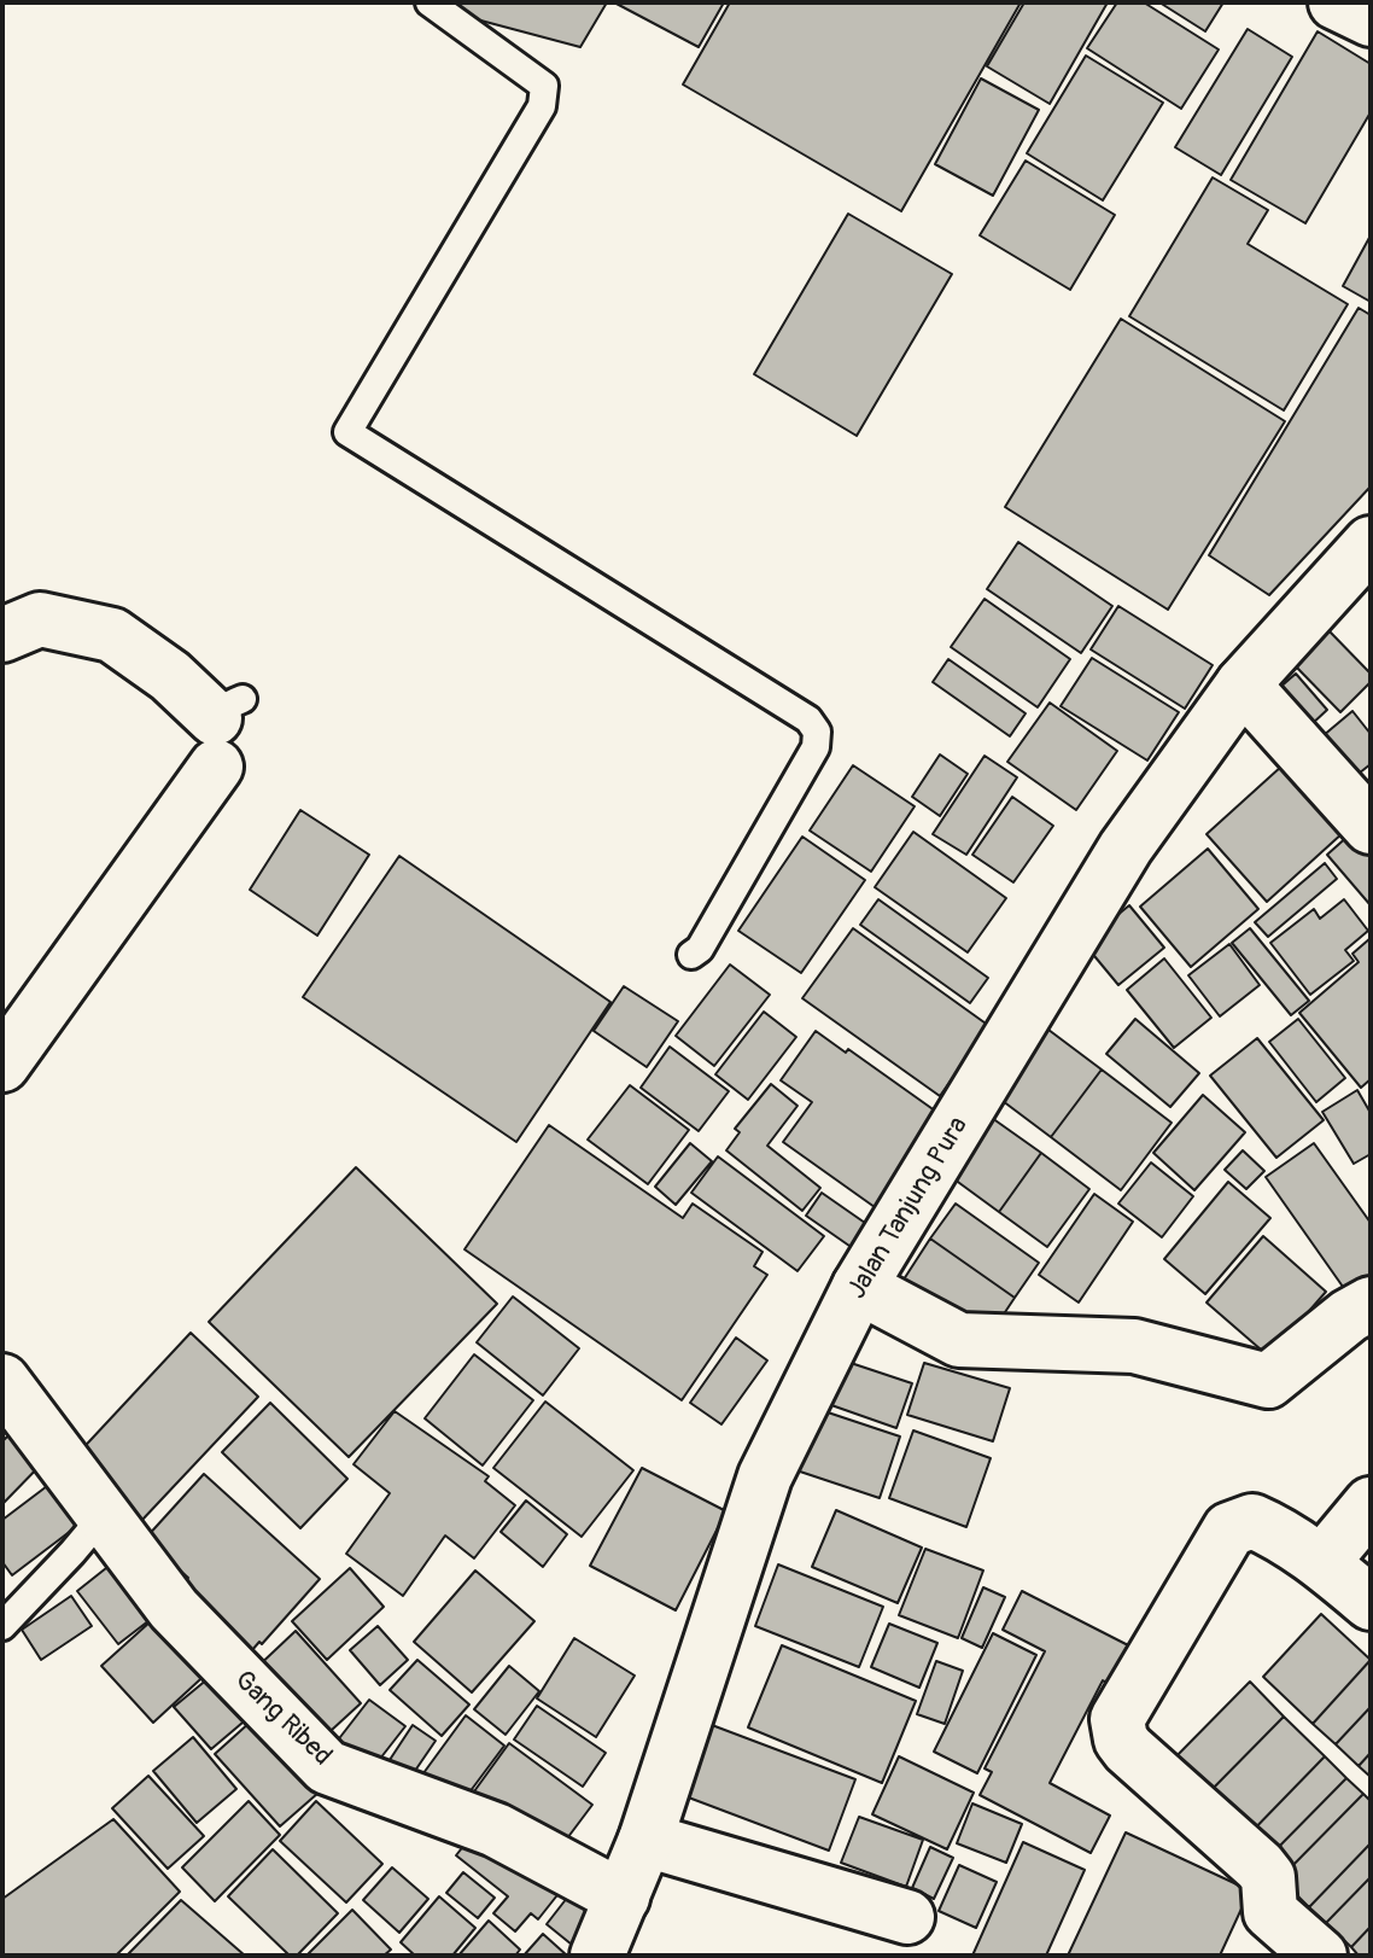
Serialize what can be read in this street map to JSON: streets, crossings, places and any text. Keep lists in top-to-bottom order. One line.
{"streets":{"street":["Jalan Tanjung Pura","Gang Ribed"]},"crossings":[["Jalan Tanjung Pura","Gang Ribed"]]}
